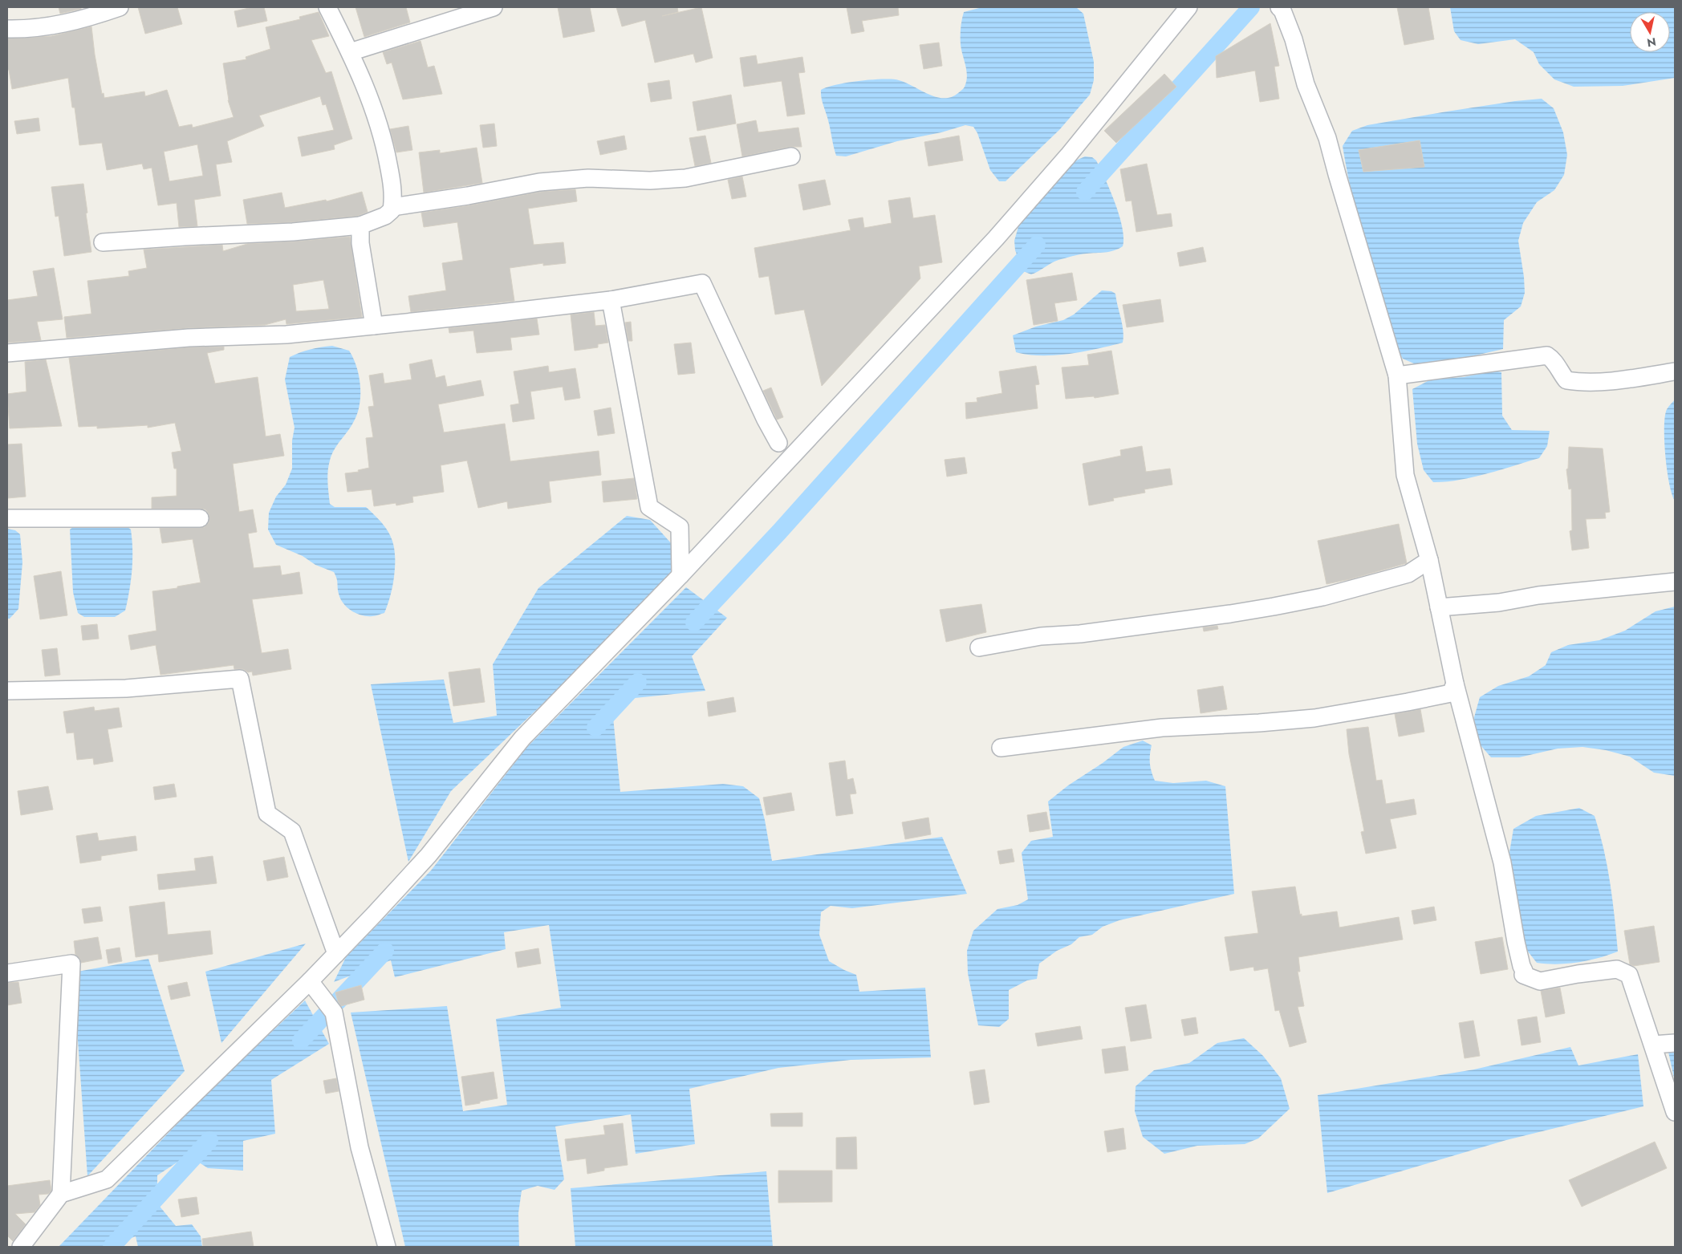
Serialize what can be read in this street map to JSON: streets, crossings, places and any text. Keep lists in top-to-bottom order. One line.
{"north":"bottom"}
